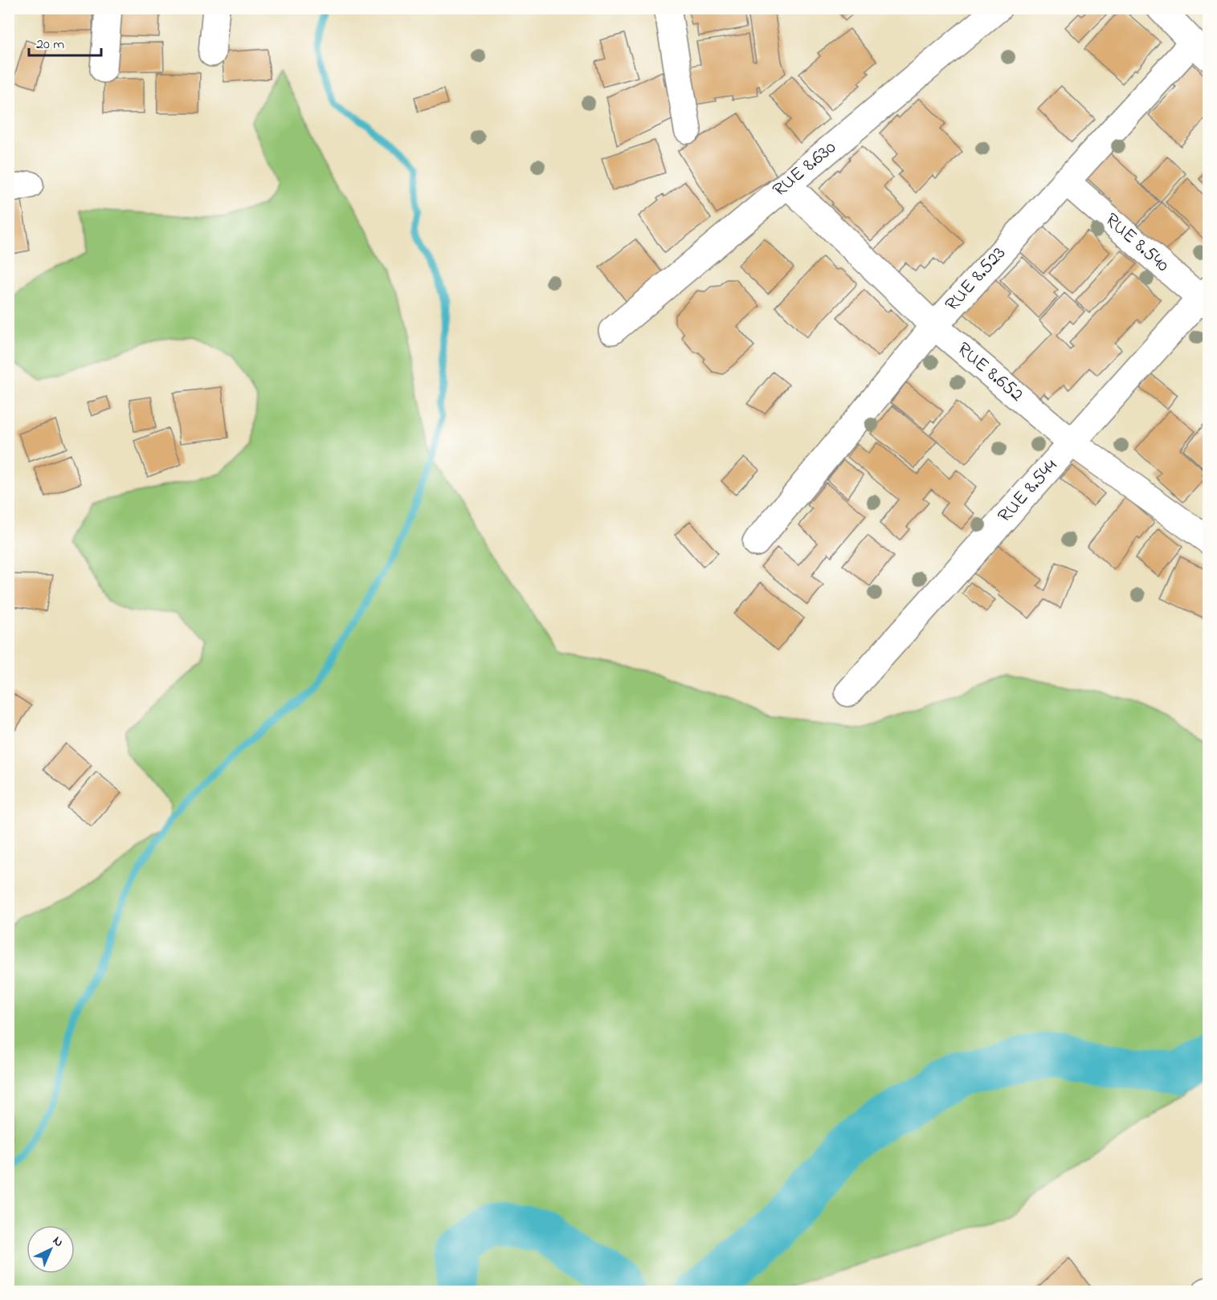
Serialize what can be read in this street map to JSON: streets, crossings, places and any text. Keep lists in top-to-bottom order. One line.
{"streets":{"street":["RUE 8.630","RUE 8.540","RUE 8.523","RUE 8.652","RUE 8.544"]},"crossings":[["RUE 8.630","RUE 8.652"],["RUE 8.540","RUE 8.523"],["RUE 8.540","RUE 8.544"],["RUE 8.523","RUE 8.652"],["RUE 8.652","RUE 8.544"]],"scale_bar":"20 m","north":"top right"}
